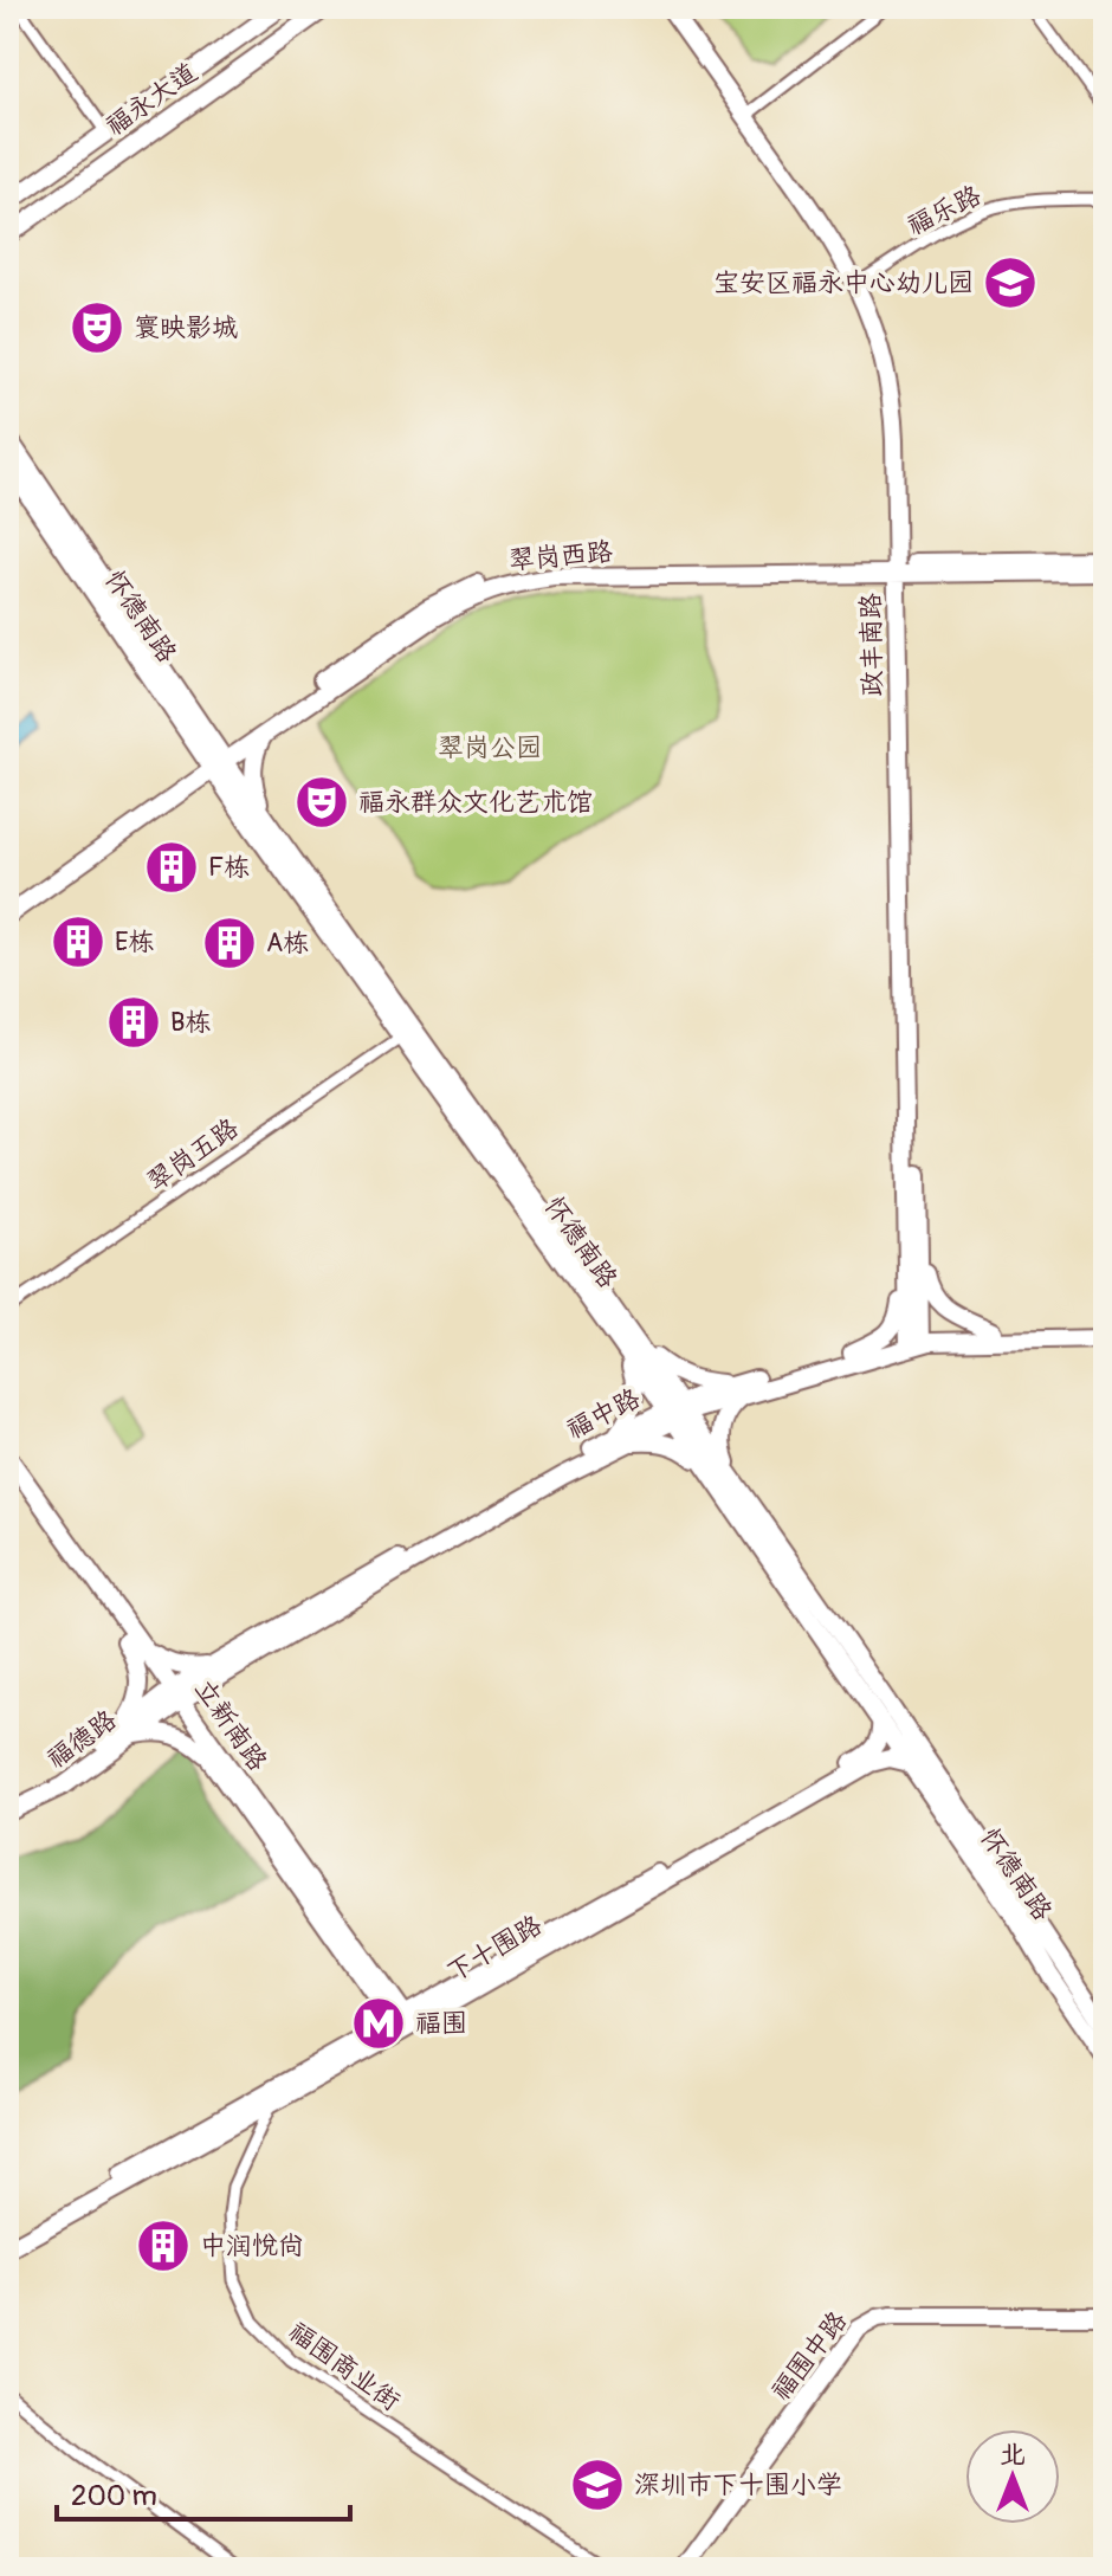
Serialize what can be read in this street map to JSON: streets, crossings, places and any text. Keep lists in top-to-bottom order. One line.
{"streets":{"main road":["福永大道","翠岗西路","怀德南路","政丰南路","福中路","立新南路","福德路","下十围路","福围中路"],"street":["福乐路","翠岗五路","福围商业街"]},"crossings":[["福乐路","政丰南路"],["翠岗西路","怀德南路"],["翠岗西路","政丰南路"],["怀德南路","翠岗五路"],["怀德南路","福中路"],["怀德南路","下十围路"],["政丰南路","福中路"],["福中路","立新南路"],["福中路","福德路"],["立新南路","福德路"],["立新南路","下十围路"],["下十围路","福围商业街"]],"parks":["翠岗公园"],"places":{"school or university":["宝安区福永中心幼儿园","深圳市下十围小学"],"theatre":["寰映影城","福永群众文化艺术馆"],"building":["F栋","E栋","A栋","B栋","中润悦尚"],"metro station":["福围"]},"scale_bar":"200 m","north":"top"}
